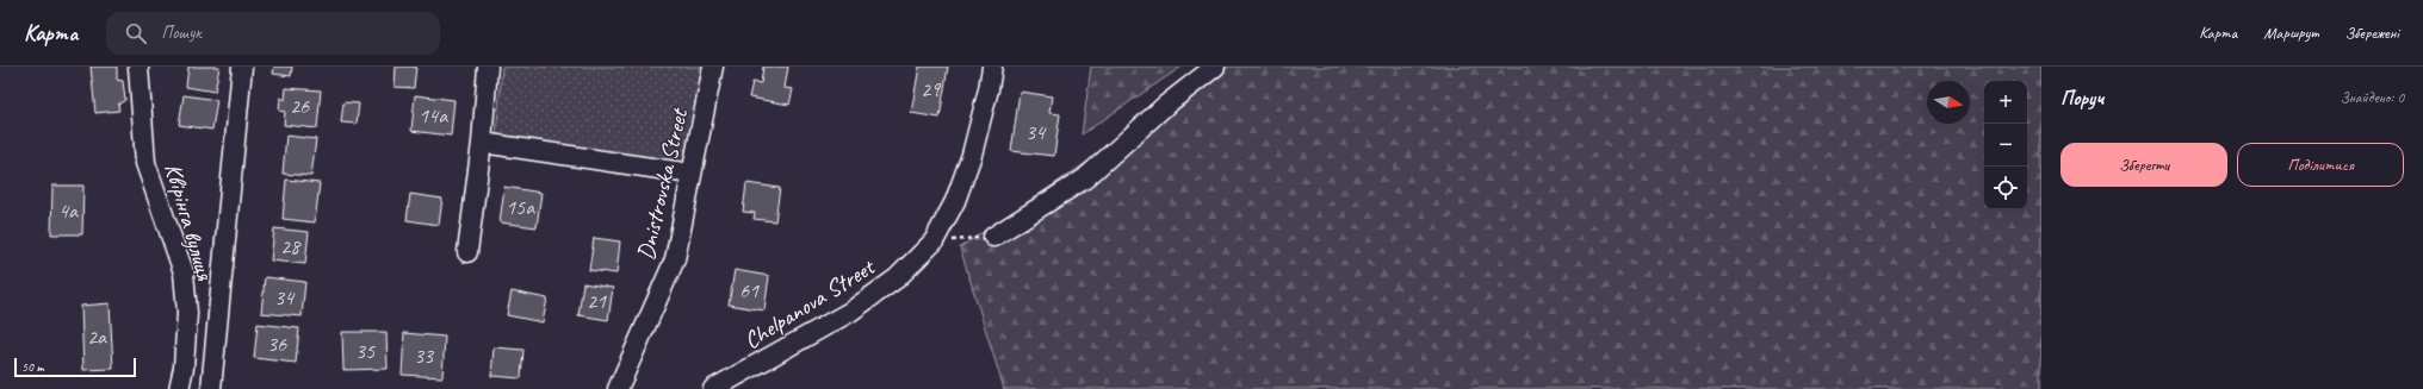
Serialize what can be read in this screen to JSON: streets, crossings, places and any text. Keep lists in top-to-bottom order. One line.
{"streets":{"street":["Dnistrovska Street","Квірінга вулиця","Chelpanova Street"]},"house_numbers":["29","26","14а","34","15а","4а","28","61","34","21","2а","36","35","33"],"scale_bar":"50 m","north":"right","page":{"header":"Карта","search":"Пошук","nav":["Карта","Маршрут","Збережені"],"heading":["Поруч","Знайдено: 0"],"map_buttons":["+","−"],"buttons":["Зберегти","Поділитися"],"scale":"50 m"}}
